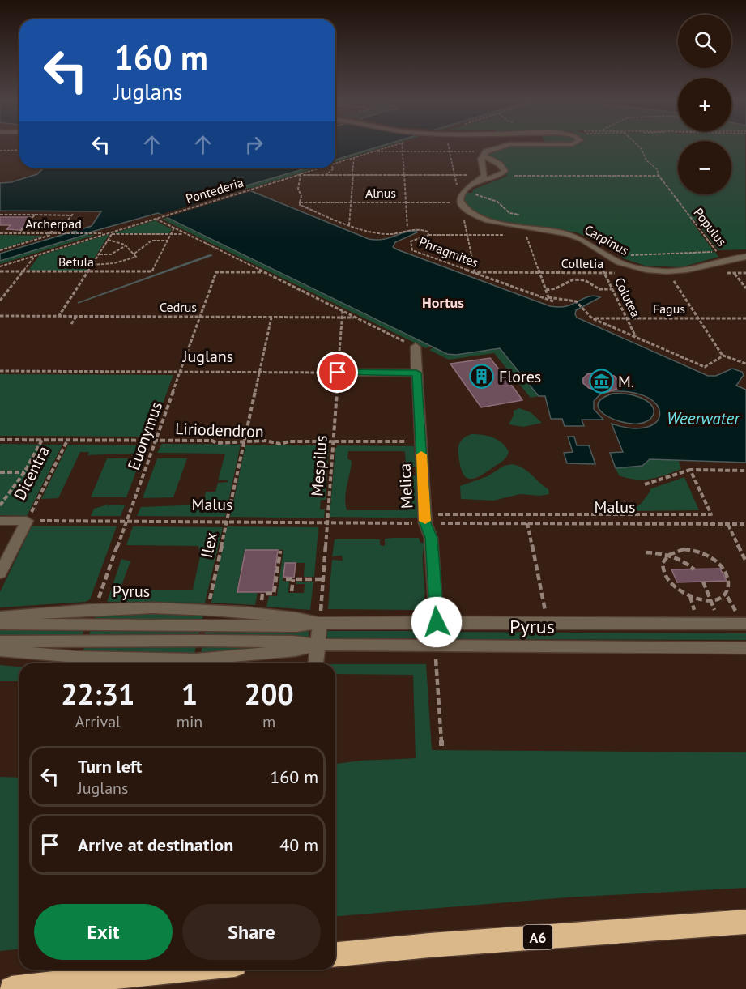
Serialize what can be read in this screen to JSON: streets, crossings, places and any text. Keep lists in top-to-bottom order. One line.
{"streets":{"highway":["A6"],"street":["Carpinus","Dicentra","Melica","Pyrus"],"path":["Pontederia","Alnus","Archerpad","Populus","Phragmites","Betula","Colletia","Colutea","Cedrus","Fagus","Juglans","Liriodendron","Euonymus","Mespilus","Malus","Ilex"]},"crossings":[["Pontederia","Archerpad"],["Alnus","Carpinus"],["Alnus","Phragmites"],["Populus","Carpinus"],["Carpinus","Colutea"],["Phragmites","Colletia"],["Phragmites","Colutea"],["Phragmites","Fagus"],["Colletia","Colutea"],["Colutea","Fagus"],["Cedrus","Euonymus"],["Cedrus","Mespilus"],["Cedrus","Ilex"],["Juglans","Euonymus"],["Juglans","Mespilus"],["Juglans","Ilex"],["Liriodendron","Euonymus"],["Liriodendron","Mespilus"],["Liriodendron","Dicentra"],["Liriodendron","Melica"],["Liriodendron","Ilex"],["Euonymus","Malus"],["Mespilus","Malus"],["Mespilus","Pyrus"],["Dicentra","Malus"],["Melica","Malus"],["Melica","Pyrus"],["Malus","Ilex"]],"districts":["Hortus"],"water":["Weerwater"],"places":{"building":["Flores"],"museum":["M."]},"page":{"map_buttons":["+","−"],"turn":["160 m","Juglans"],"eta":["22:31","Arrival","1","min","200","m"],"list":[{"name":"Turn left","note":"Juglans","value":"160 m"},{"name":"Arrive at destination","value":"40 m"}],"buttons":["Exit","Share"]}}
